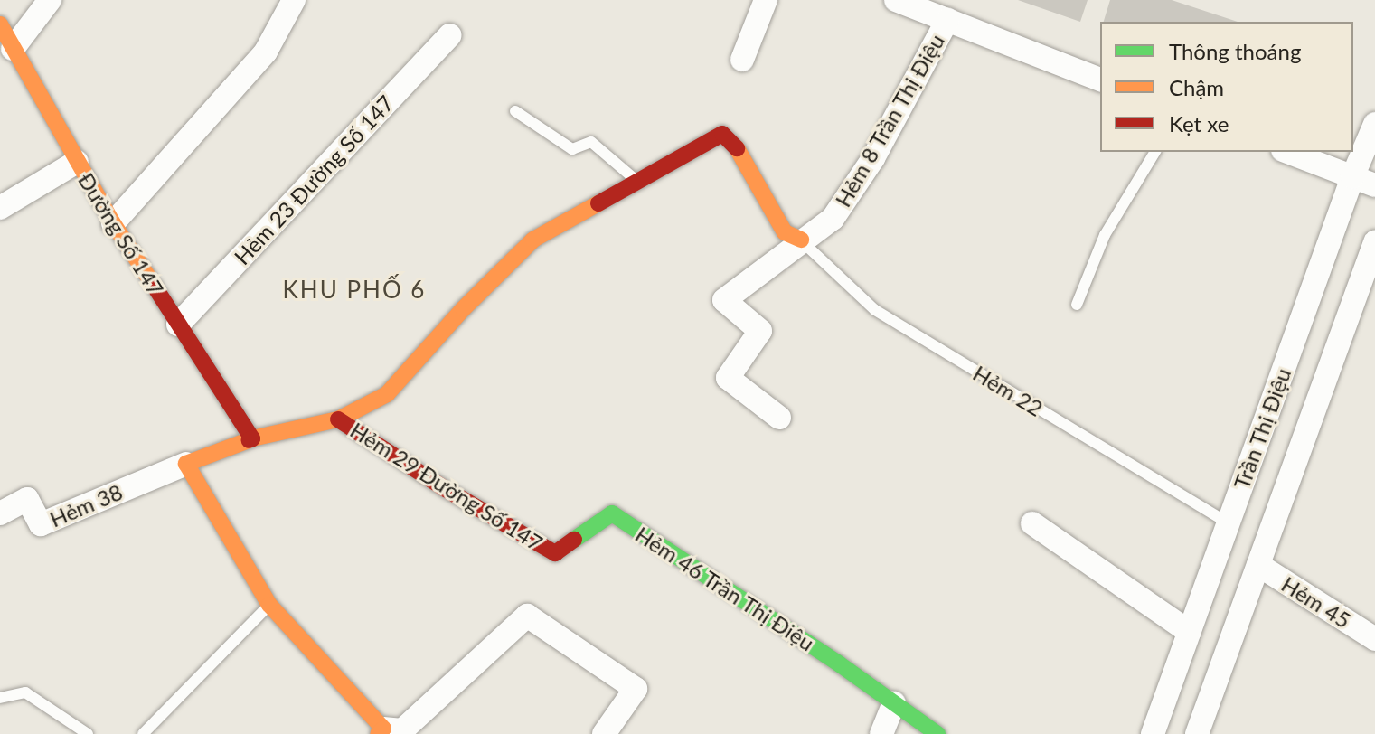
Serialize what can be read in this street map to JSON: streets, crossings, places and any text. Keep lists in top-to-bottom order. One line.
{"streets":{"street":["Hẻm 8 Trần Thị Điệu","Hẻm 23 Đường Số 147","Đường Số 147","Trần Thị Điệu","Hẻm 29 Đường Số 147","Hẻm 38","Hẻm 46 Trần Thị Điệu","Hẻm 45"],"lane":["Hẻm 22"]},"crossings":[["Hẻm 8 Trần Thị Điệu","Hẻm 22"],["Hẻm 23 Đường Số 147","Đường Số 147"],["Hẻm 22","Trần Thị Điệu"],["Trần Thị Điệu","Hẻm 45"],["Hẻm 29 Đường Số 147","Hẻm 46 Trần Thị Điệu"]],"districts":["KHU PHỐ 6"],"legend":["Thông thoáng","Chậm","Kẹt xe"]}
